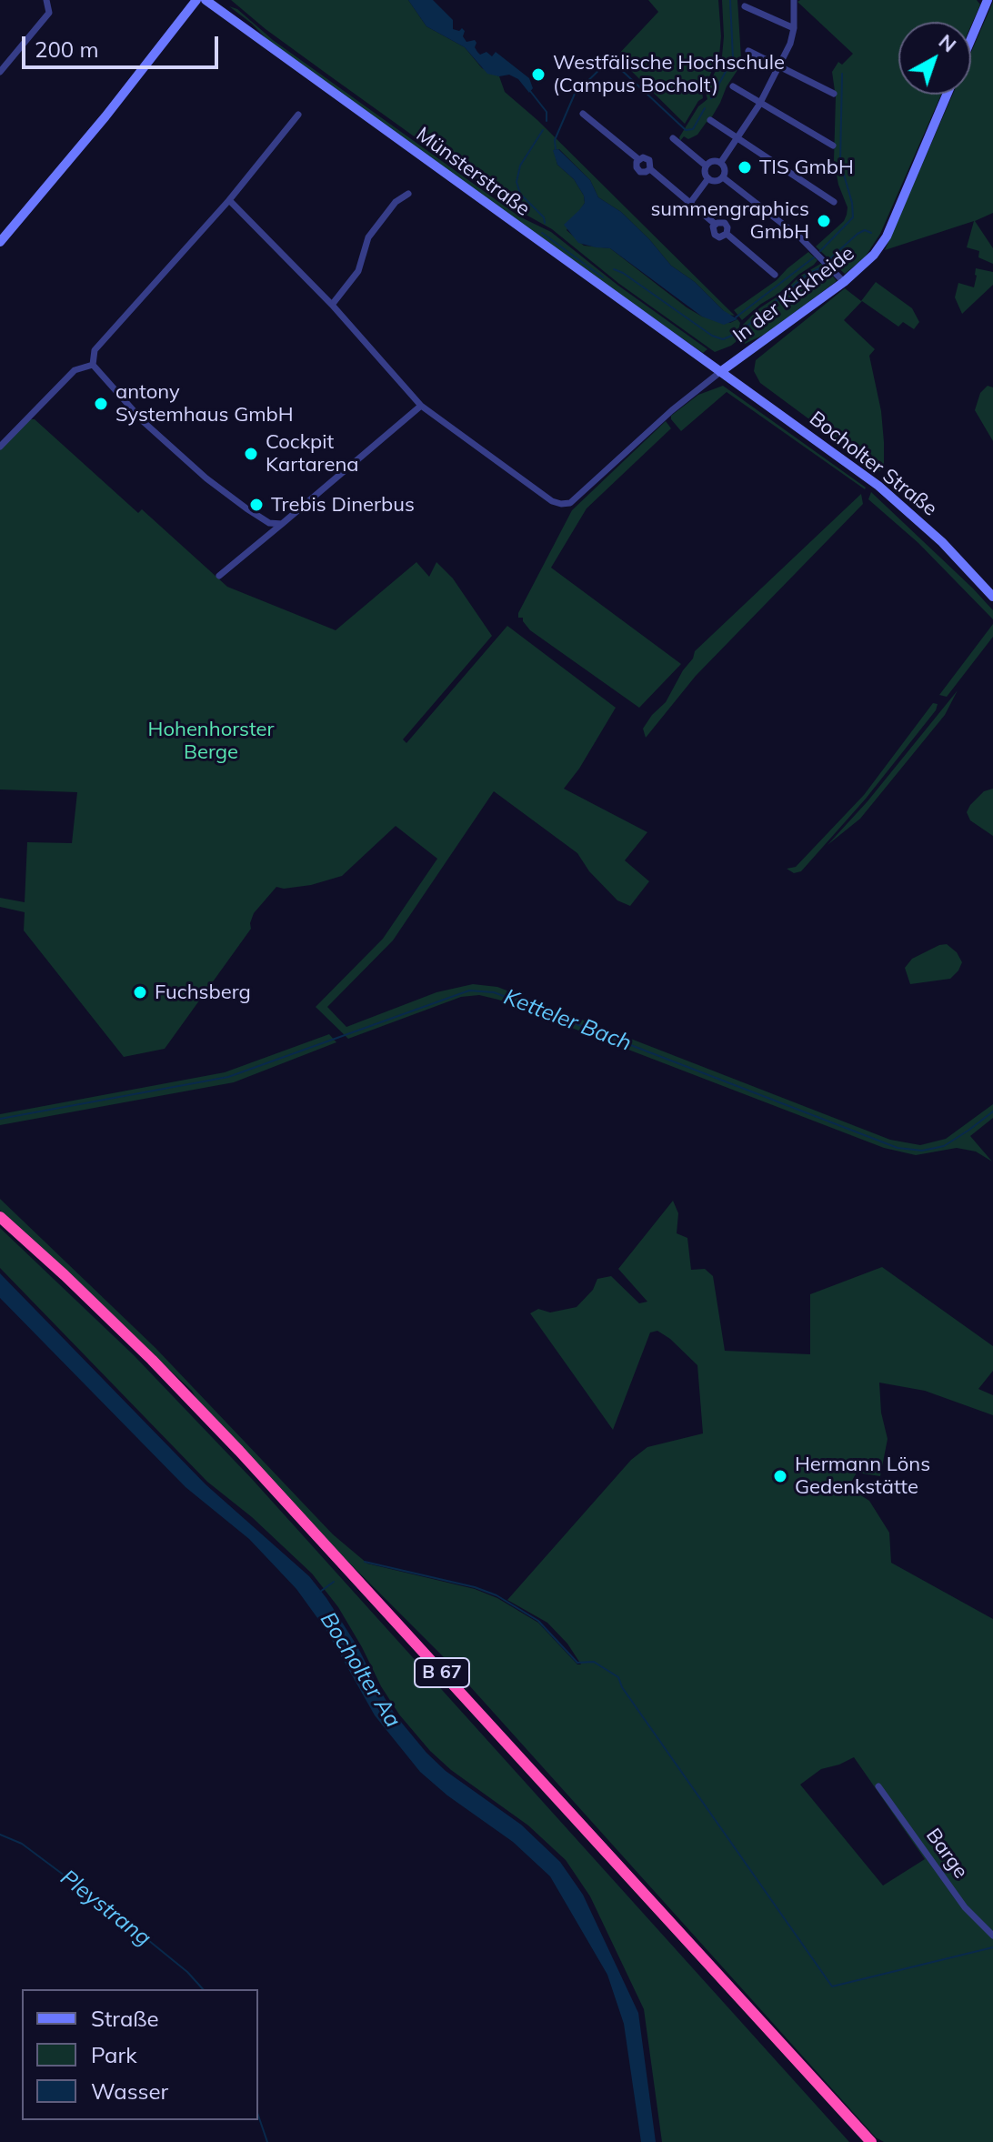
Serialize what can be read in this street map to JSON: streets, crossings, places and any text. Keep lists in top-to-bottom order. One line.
{"streets":{"highway":["B 67"],"main road":["Münsterstraße","In der Kickheide","Bocholter Straße"],"street":["Barge"]},"crossings":[["Münsterstraße","In der Kickheide"],["Münsterstraße","Bocholter Straße"],["In der Kickheide","Bocholter Straße"]],"water":["Ketteler Bach","Bocholter Aa","Pleystrang"],"parks":["Hohenhorster Berge"],"places":["Westfälische Hochschule (Campus Bocholt)","TIS GmbH","summengraphics GmbH","antony Systemhaus GmbH","Cockpit Kartarena","Trebis Dinerbus","Fuchsberg","Hermann Löns Gedenkstätte"],"legend":["Straße","Park","Wasser"],"scale_bar":"200 m","north":"top right"}
